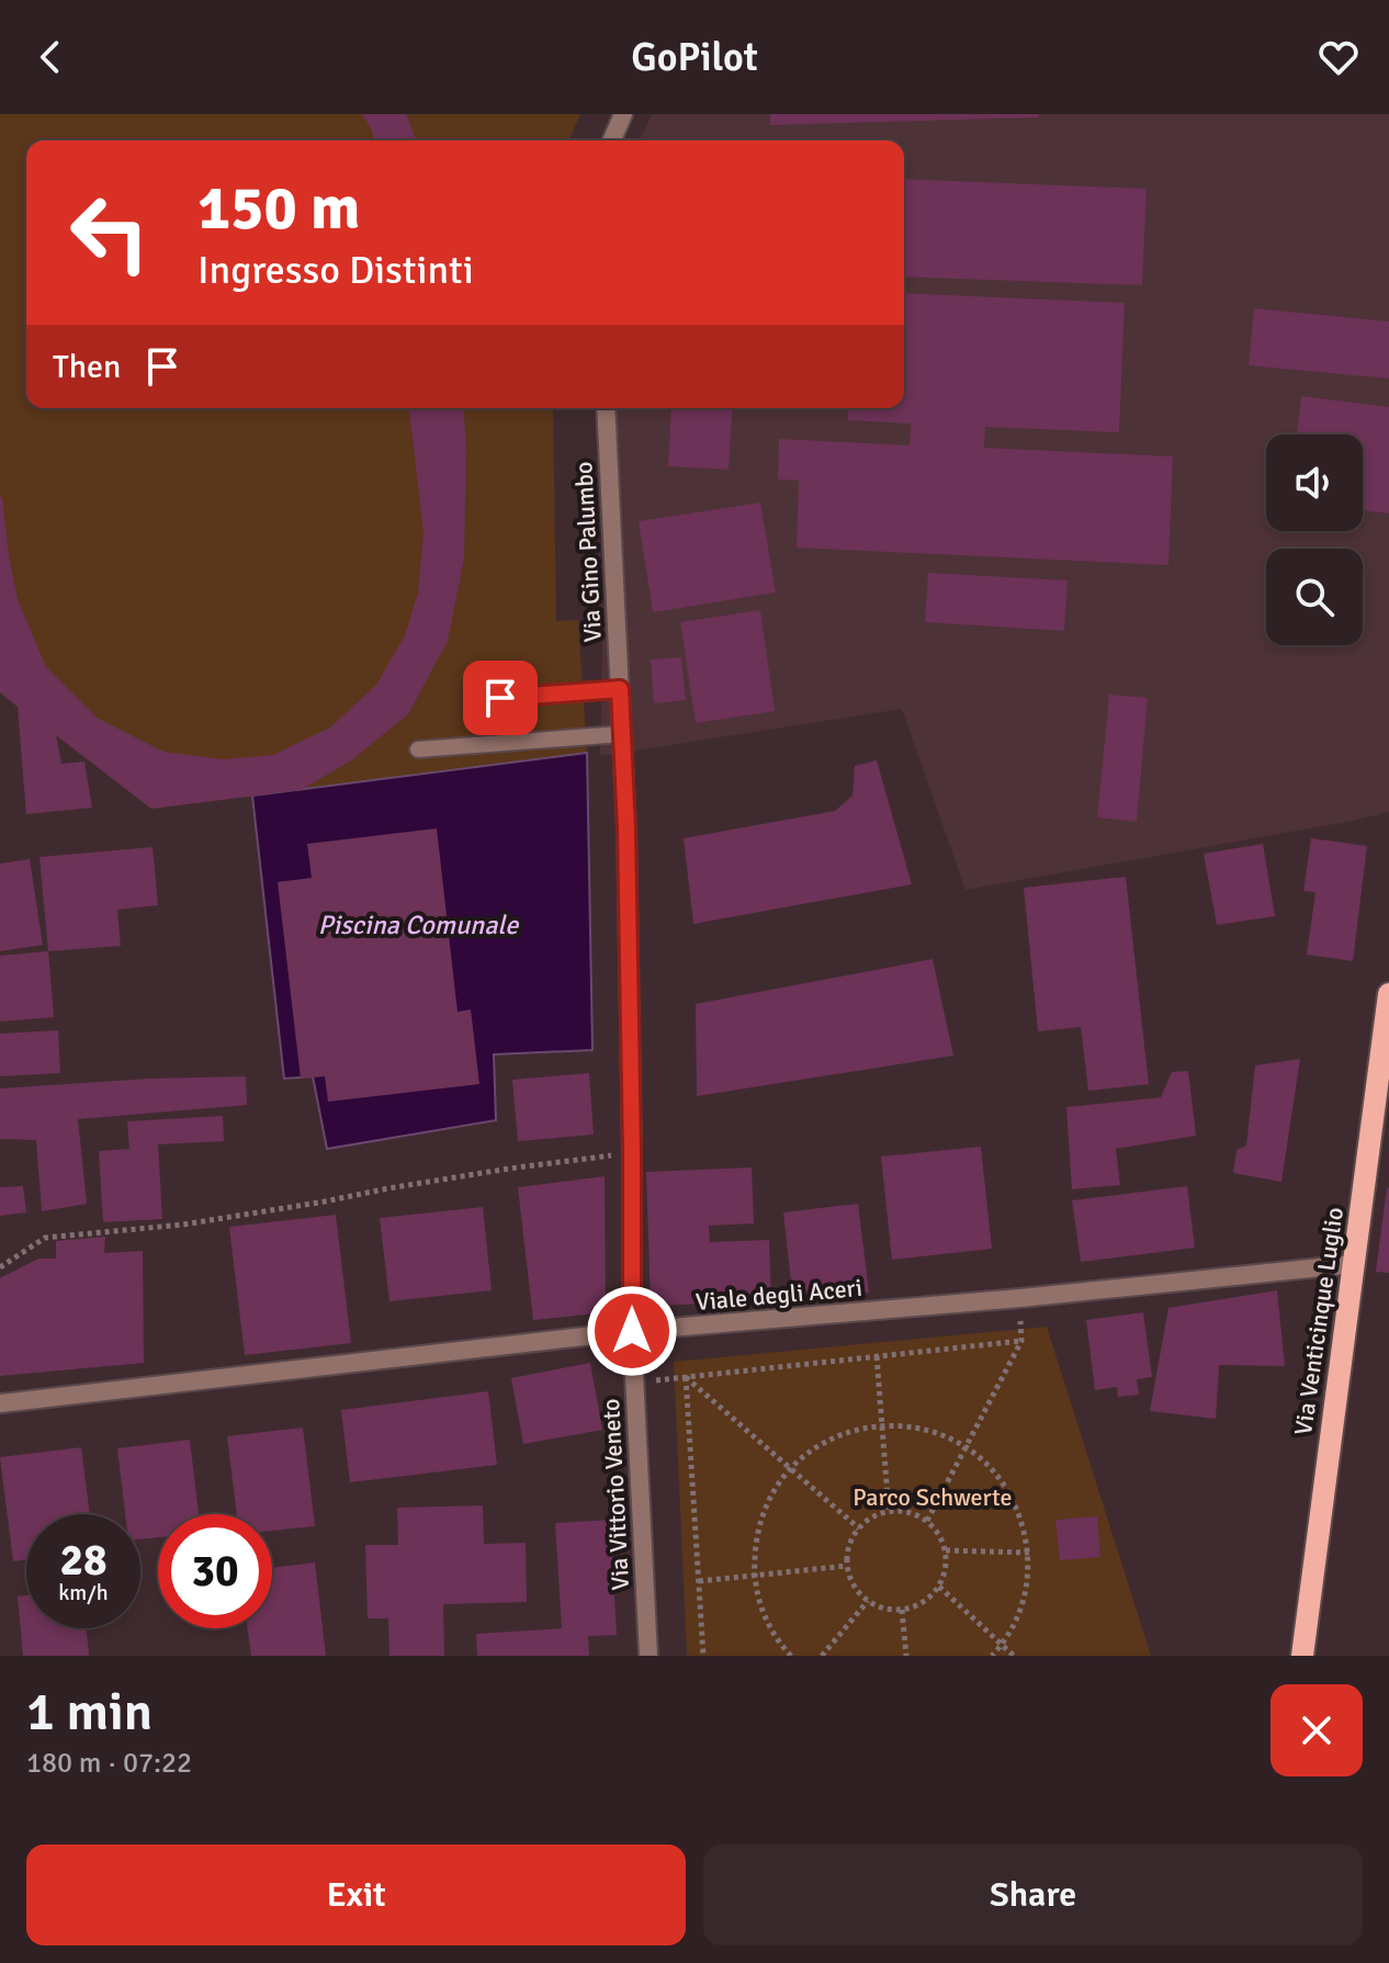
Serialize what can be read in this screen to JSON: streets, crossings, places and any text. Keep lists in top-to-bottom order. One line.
{"streets":{"main road":["Via Venticinque Luglio"],"street":["Via Gino Palumbo","Viale degli Aceri","Via Vittorio Veneto"]},"crossings":[["Via Gino Palumbo","Viale degli Aceri"],["Via Gino Palumbo","Via Vittorio Veneto"],["Viale degli Aceri","Via Venticinque Luglio"],["Viale degli Aceri","Via Vittorio Veneto"]],"water":["Piscina Comunale"],"parks":["Parco Schwerte"],"page":{"header":"GoPilot","turn":["150 m","Ingresso Distinti"],"then":"Then","speed":"28 km/h","limit":"30","heading":["1 min","180 m · 07:22"],"buttons":["Exit","Share"]}}
